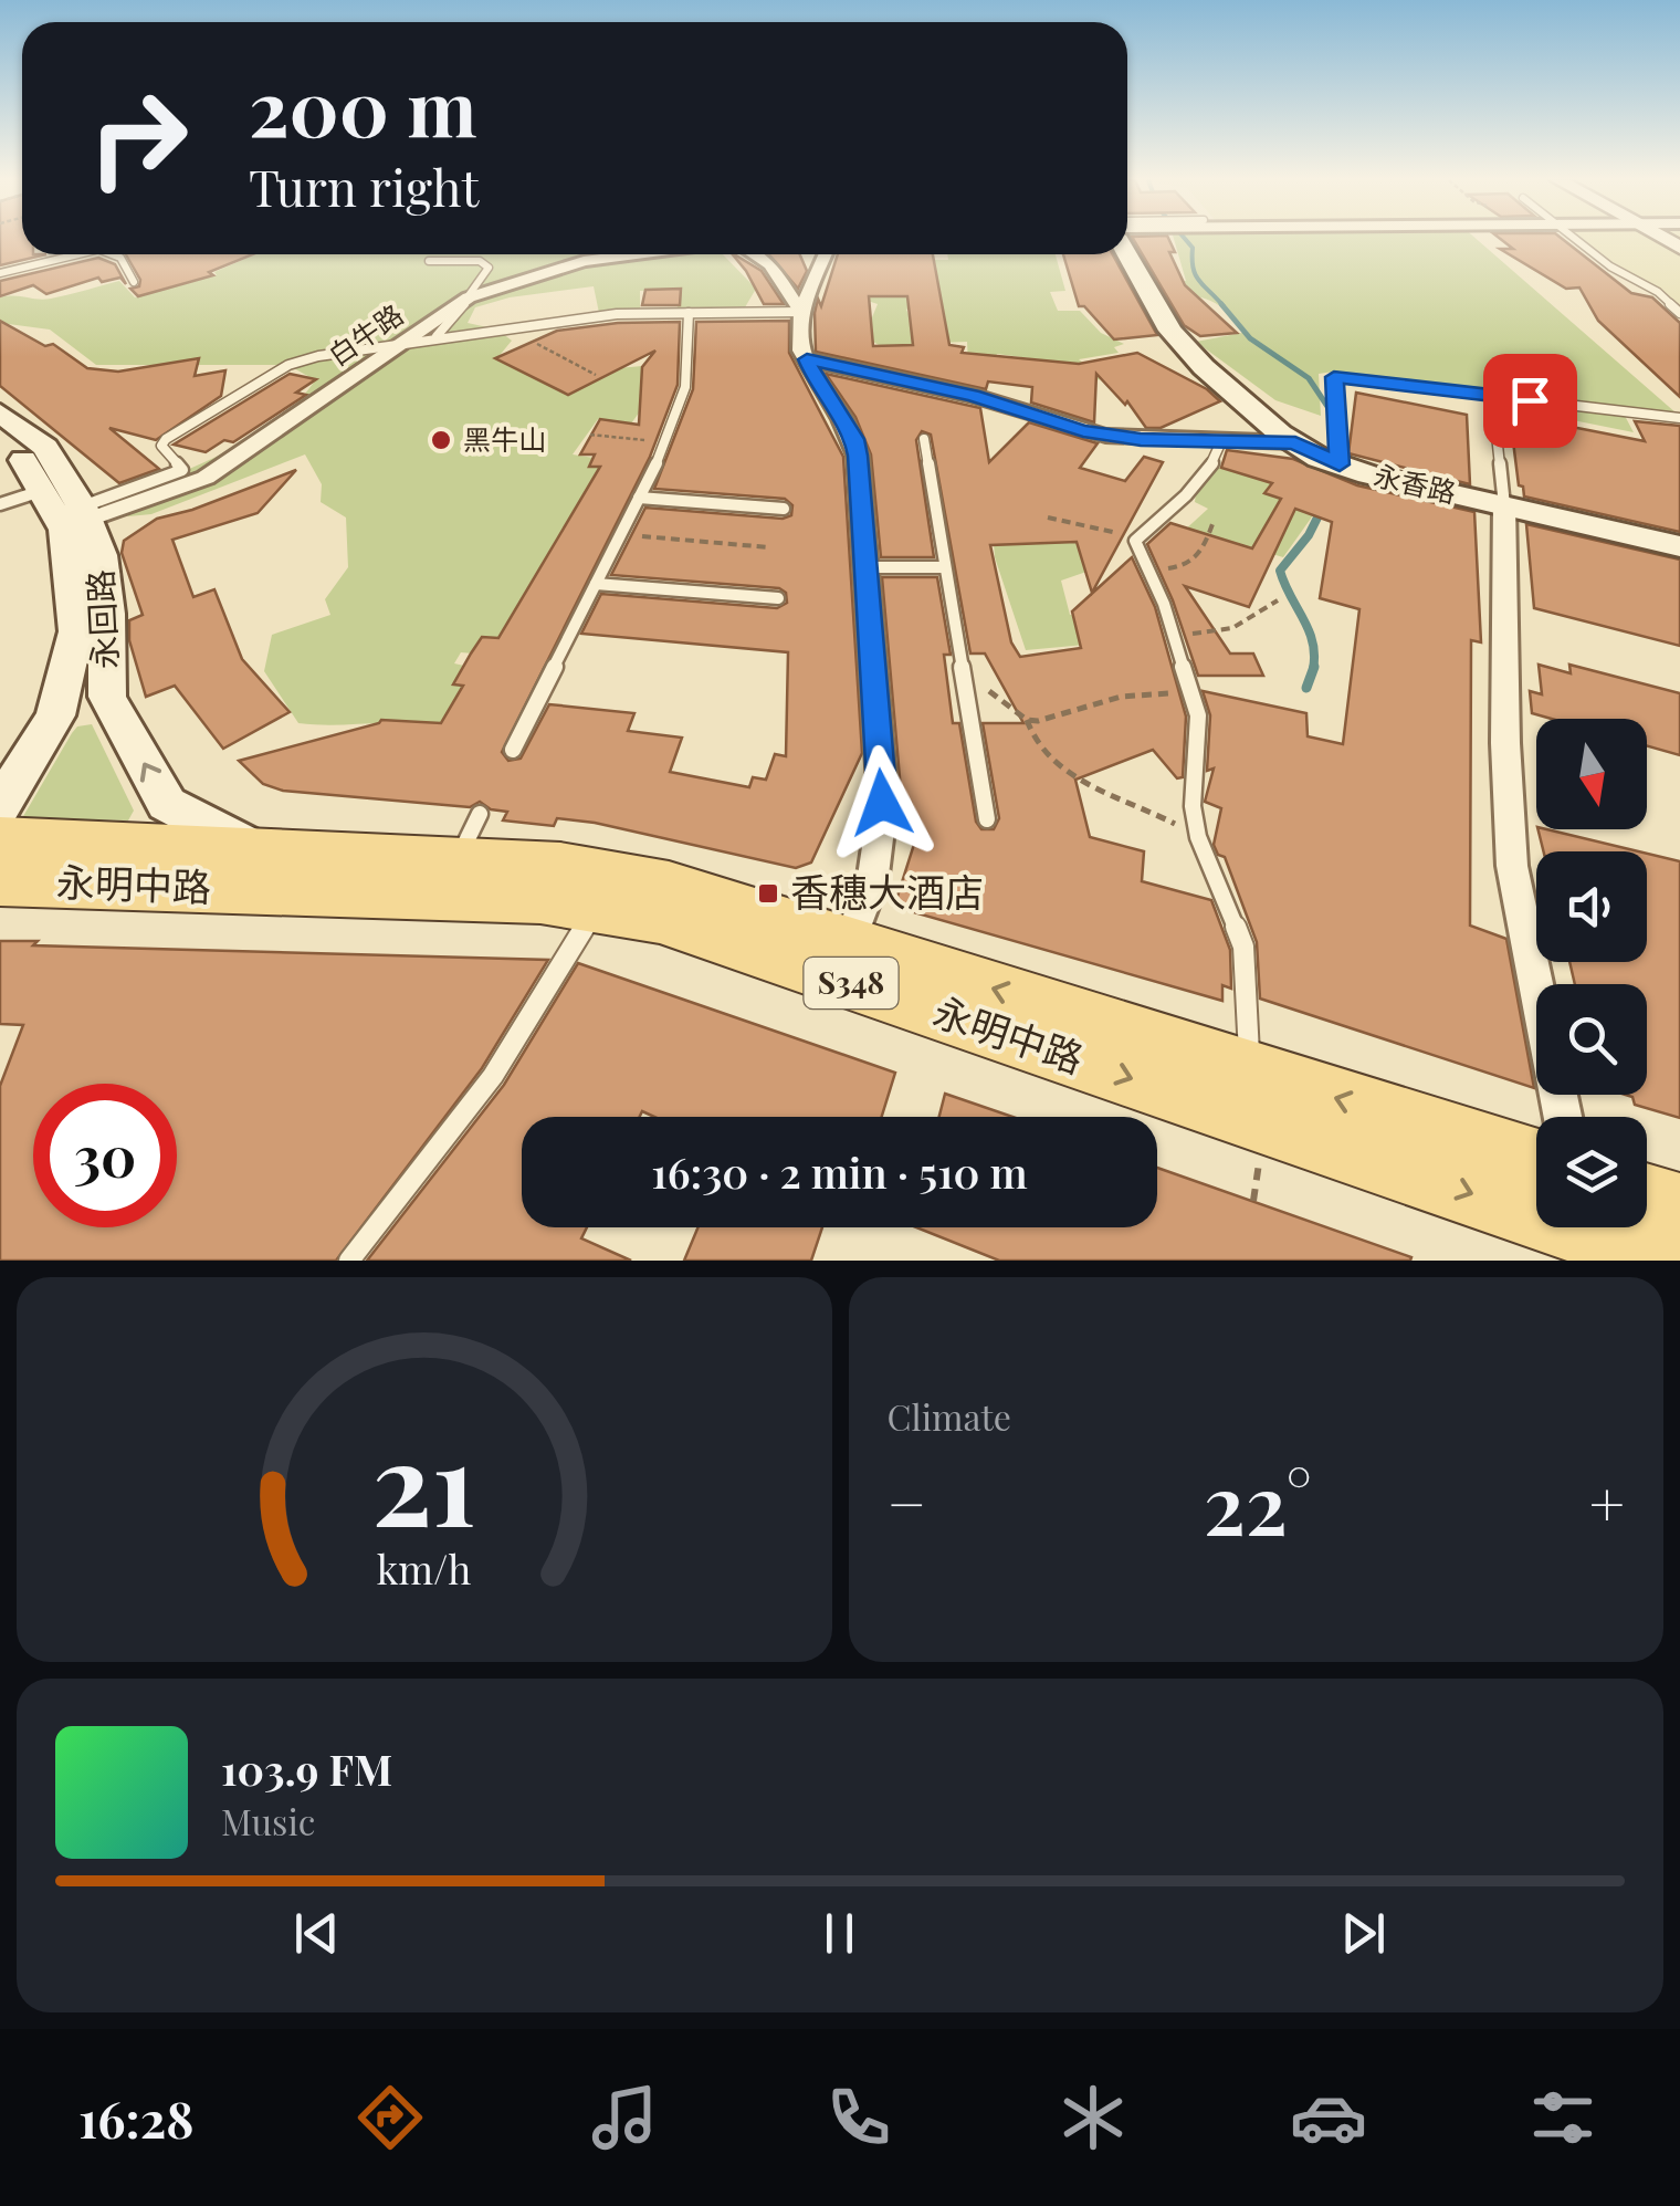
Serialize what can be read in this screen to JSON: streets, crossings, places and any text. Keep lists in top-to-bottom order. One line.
{"streets":{"main road":["永香路","永回路","永明中路","S348"],"street":["白牛路"]},"crossings":[["白牛路","永回路"],["永回路","永明中路"]],"places":{"other":["黑牛山"],"transit":["香穗大酒店"]},"north":"bottom","page":{"turn":["200 m","Turn right"],"limit":"30","trip":"16:30 · 2 min · 510 m","tile":"Climate","heat":["−","22°","+"],"song":["103.9 FM","Music"],"tabs":"16:28","gauge":["21","km/h"]}}
